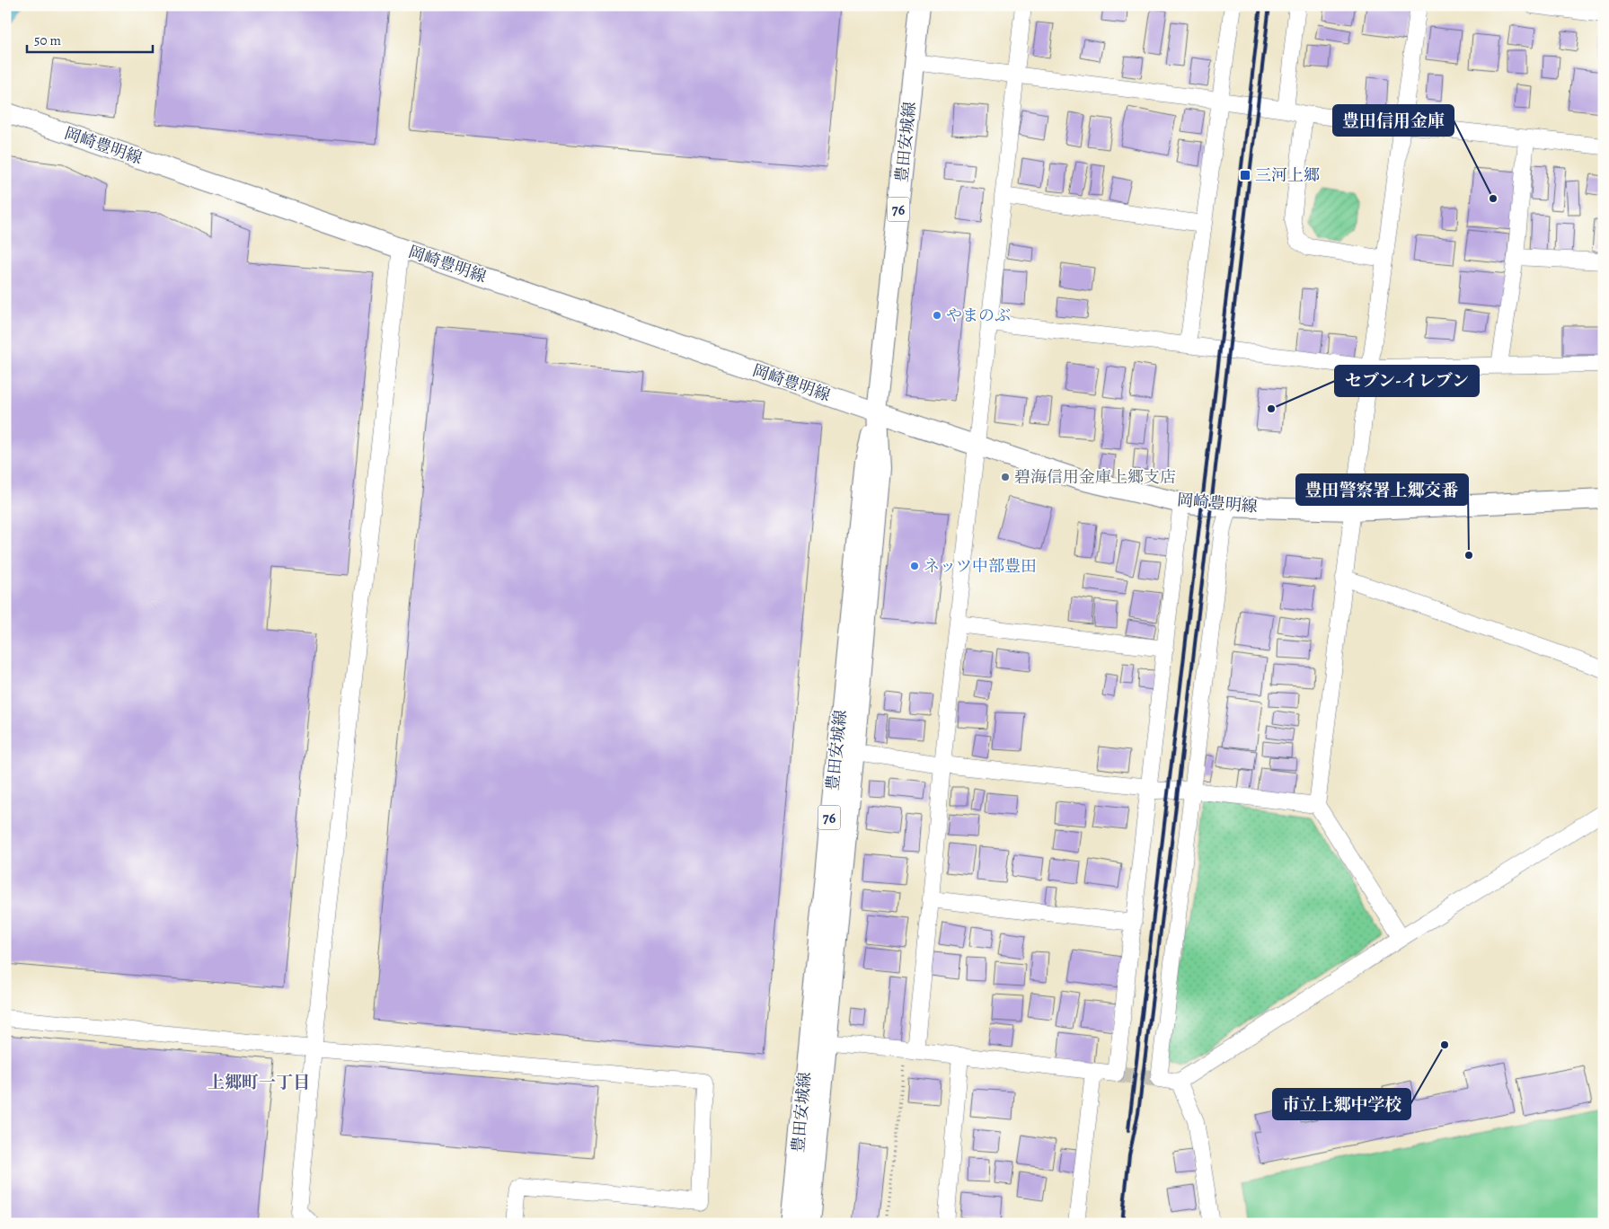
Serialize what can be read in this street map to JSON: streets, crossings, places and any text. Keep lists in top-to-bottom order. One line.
{"streets":{"main road":["豊田安城線","岡崎豊明線","76"]},"crossings":[["豊田安城線","岡崎豊明線"]],"districts":["上郷町一丁目"],"places":{"transit":["三河上郷"],"other":["豊田信用金庫","やまのぶ","セブン-イレブン","碧海信用金庫上郷支店","豊田警察署上郷交番","ネッツ中部豊田","市立上郷中学校"]},"scale_bar":"50 m"}
